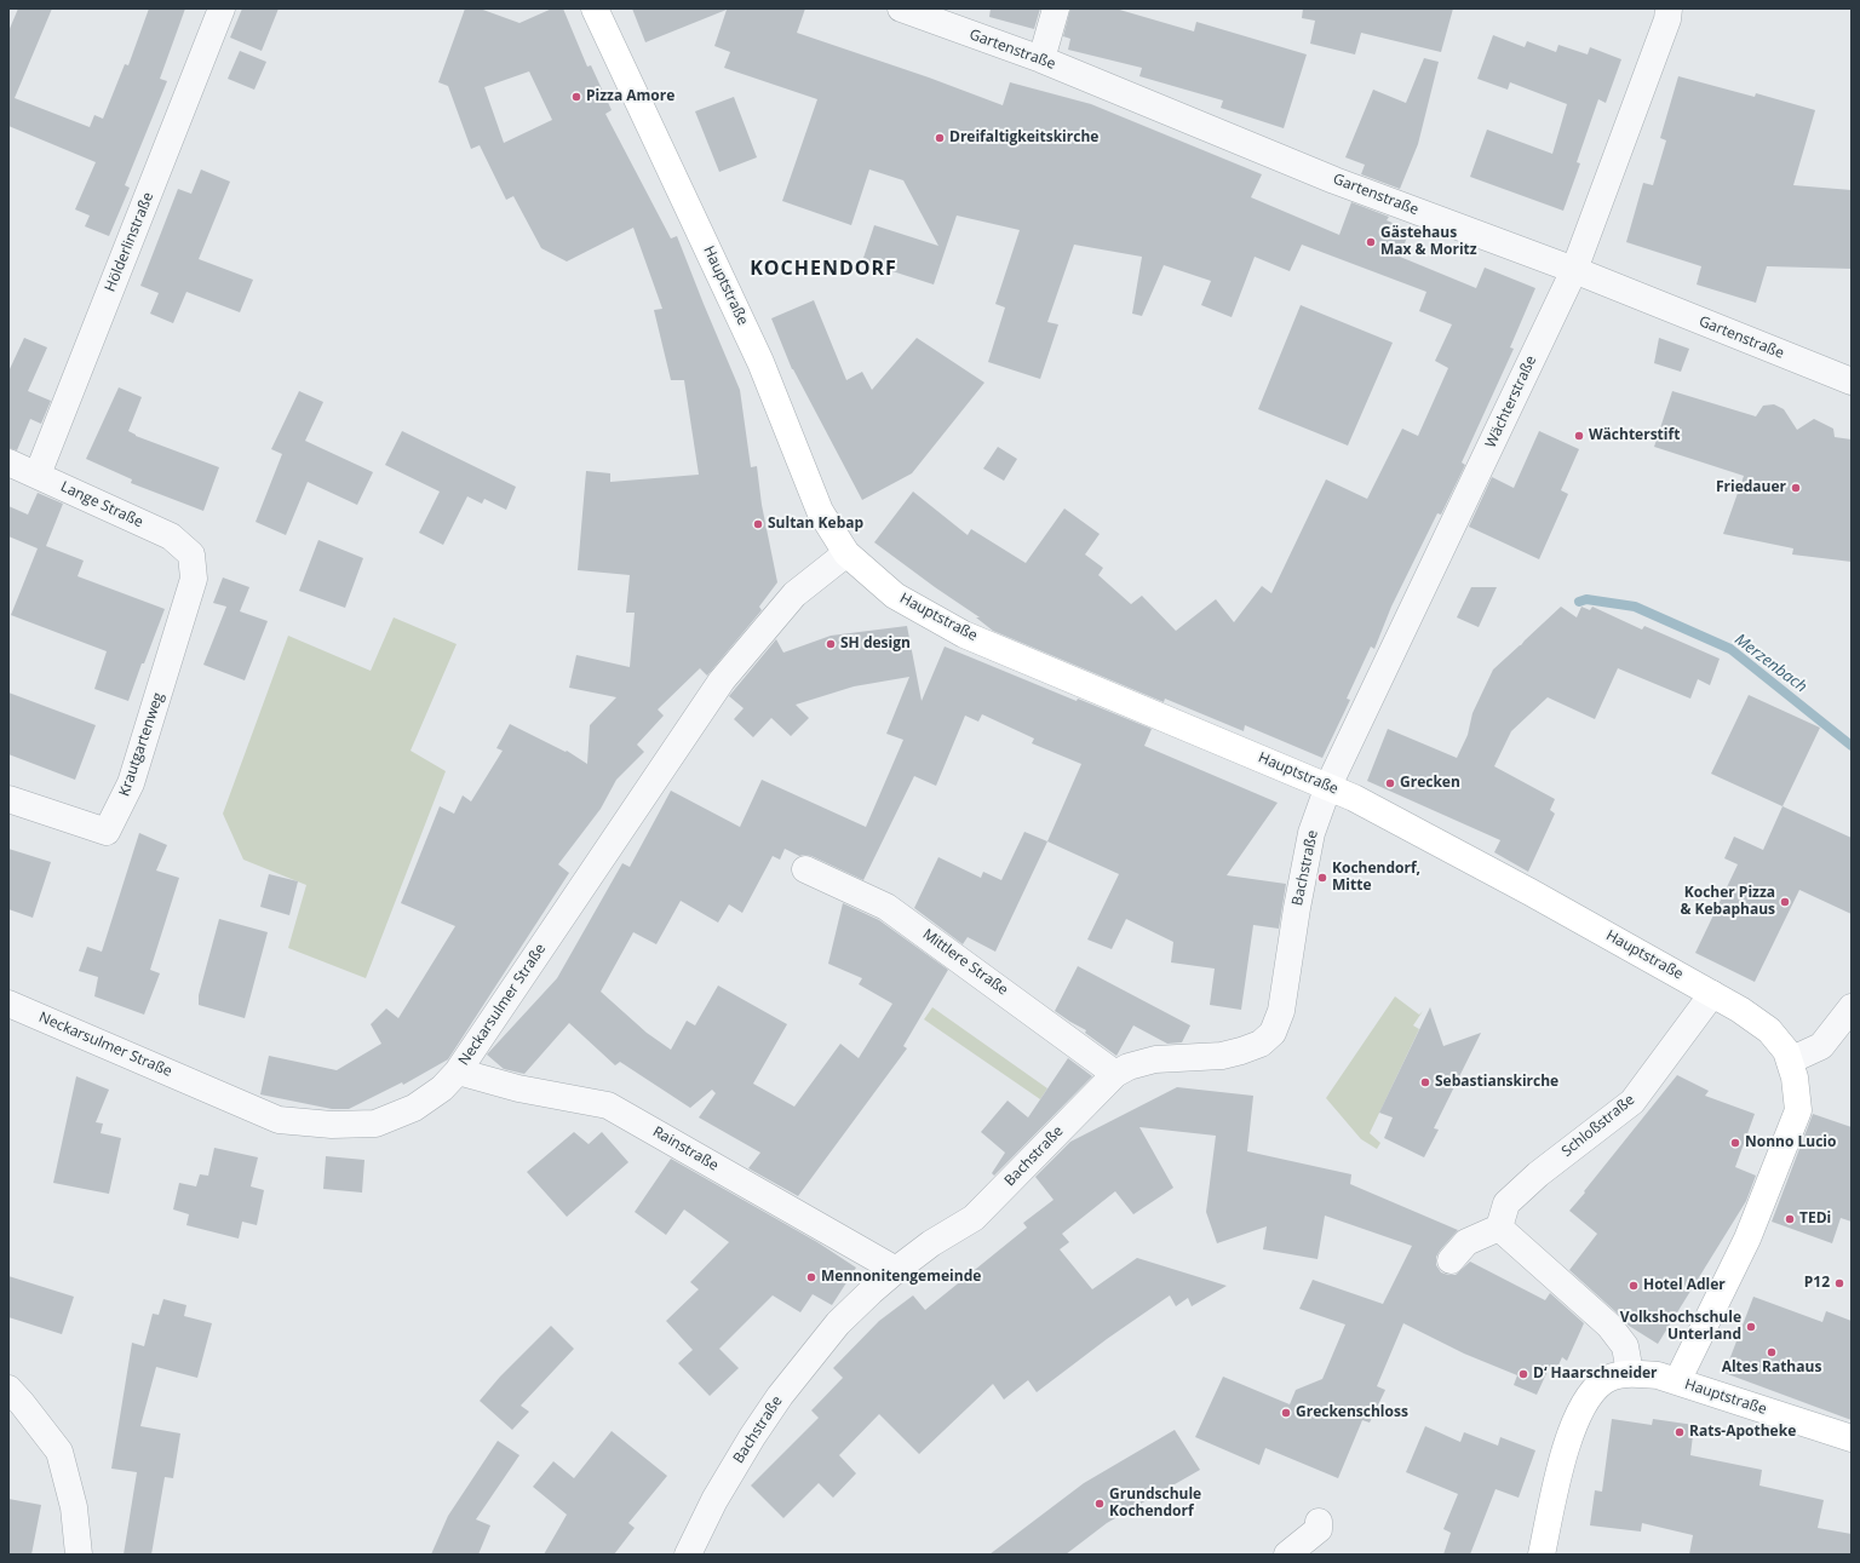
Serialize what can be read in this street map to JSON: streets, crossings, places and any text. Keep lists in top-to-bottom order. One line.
{"streets":{"main road":["Hauptstraße"],"street":["Gartenstraße","Hölderlinstraße","Wächterstraße","Lange Straße","Krautgartenweg","Bachstraße","Mittlere Straße","Neckarsulmer Straße","Schloßstraße","Rainstraße"]},"crossings":[["Gartenstraße","Wächterstraße"],["Hölderlinstraße","Lange Straße"],["Hauptstraße","Wächterstraße"],["Hauptstraße","Bachstraße"],["Hauptstraße","Neckarsulmer Straße"],["Hauptstraße","Schloßstraße"],["Wächterstraße","Bachstraße"],["Lange Straße","Krautgartenweg"],["Bachstraße","Mittlere Straße"],["Bachstraße","Rainstraße"],["Neckarsulmer Straße","Rainstraße"]],"districts":["KOCHENDORF"],"water":["Merzenbach"],"places":["Pizza Amore","Dreifaltigkeitskirche","Gästehaus Max & Moritz","Wächterstift","Friedauer","Sultan Kebap","SH design","Grecken","Kochendorf, Mitte","Kocher Pizza & Kebaphaus","Sebastianskirche","Nonno Lucio","TEDi","Mennonitengemeinde","P12","Hotel Adler","Volkshochschule Unterland","Altes Rathaus","D‘ Haarschneider","Greckenschloss","Rats-Apotheke","Grundschule Kochendorf"]}
